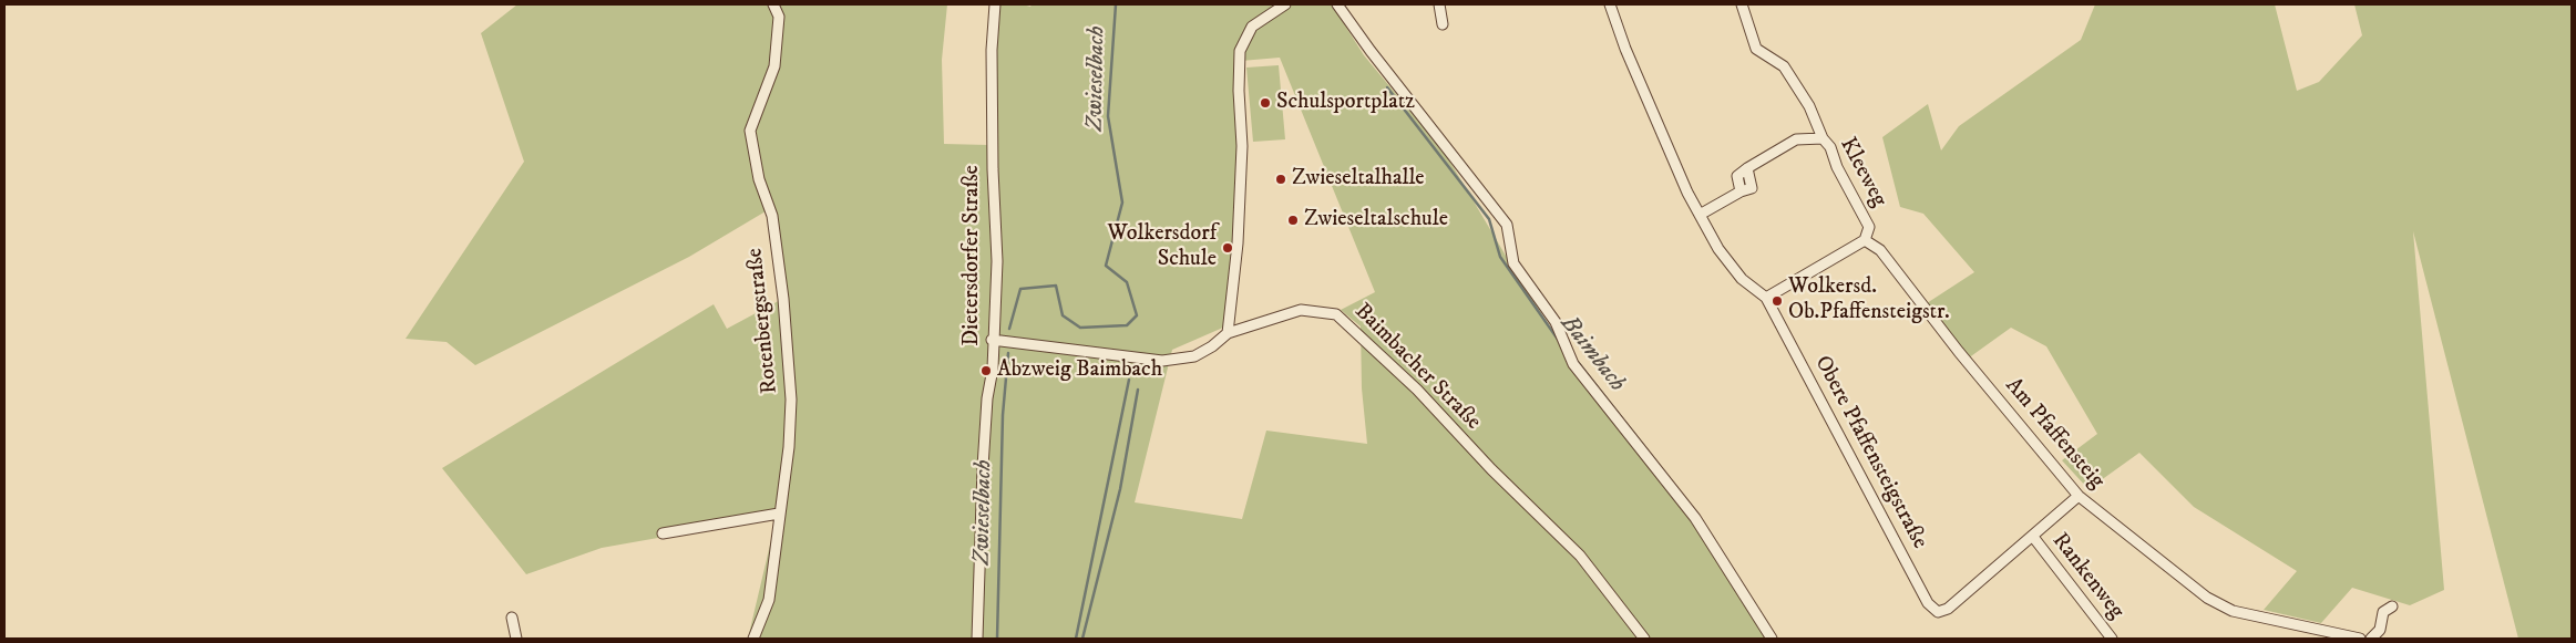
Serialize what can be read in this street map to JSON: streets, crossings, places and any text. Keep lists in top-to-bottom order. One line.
{"streets":{"street":["Kleeweg","Dietersdorfer Straße","Rotenbergstraße","Baimbacher Straße","Am Pfaffensteig","Obere Pfaffensteigstraße","Rankenweg"]},"crossings":[["Kleeweg","Am Pfaffensteig"],["Kleeweg","Obere Pfaffensteigstraße"],["Dietersdorfer Straße","Baimbacher Straße"],["Am Pfaffensteig","Obere Pfaffensteigstraße"],["Obere Pfaffensteigstraße","Rankenweg"]],"water":["Zwieselbach","Baimbach"],"places":["Schulsportplatz","Zwieseltalhalle","Zwieseltalschule","Wolkersdorf Schule","Wolkersd. Ob.Pfaffensteigstr.","Abzweig Baimbach"]}
